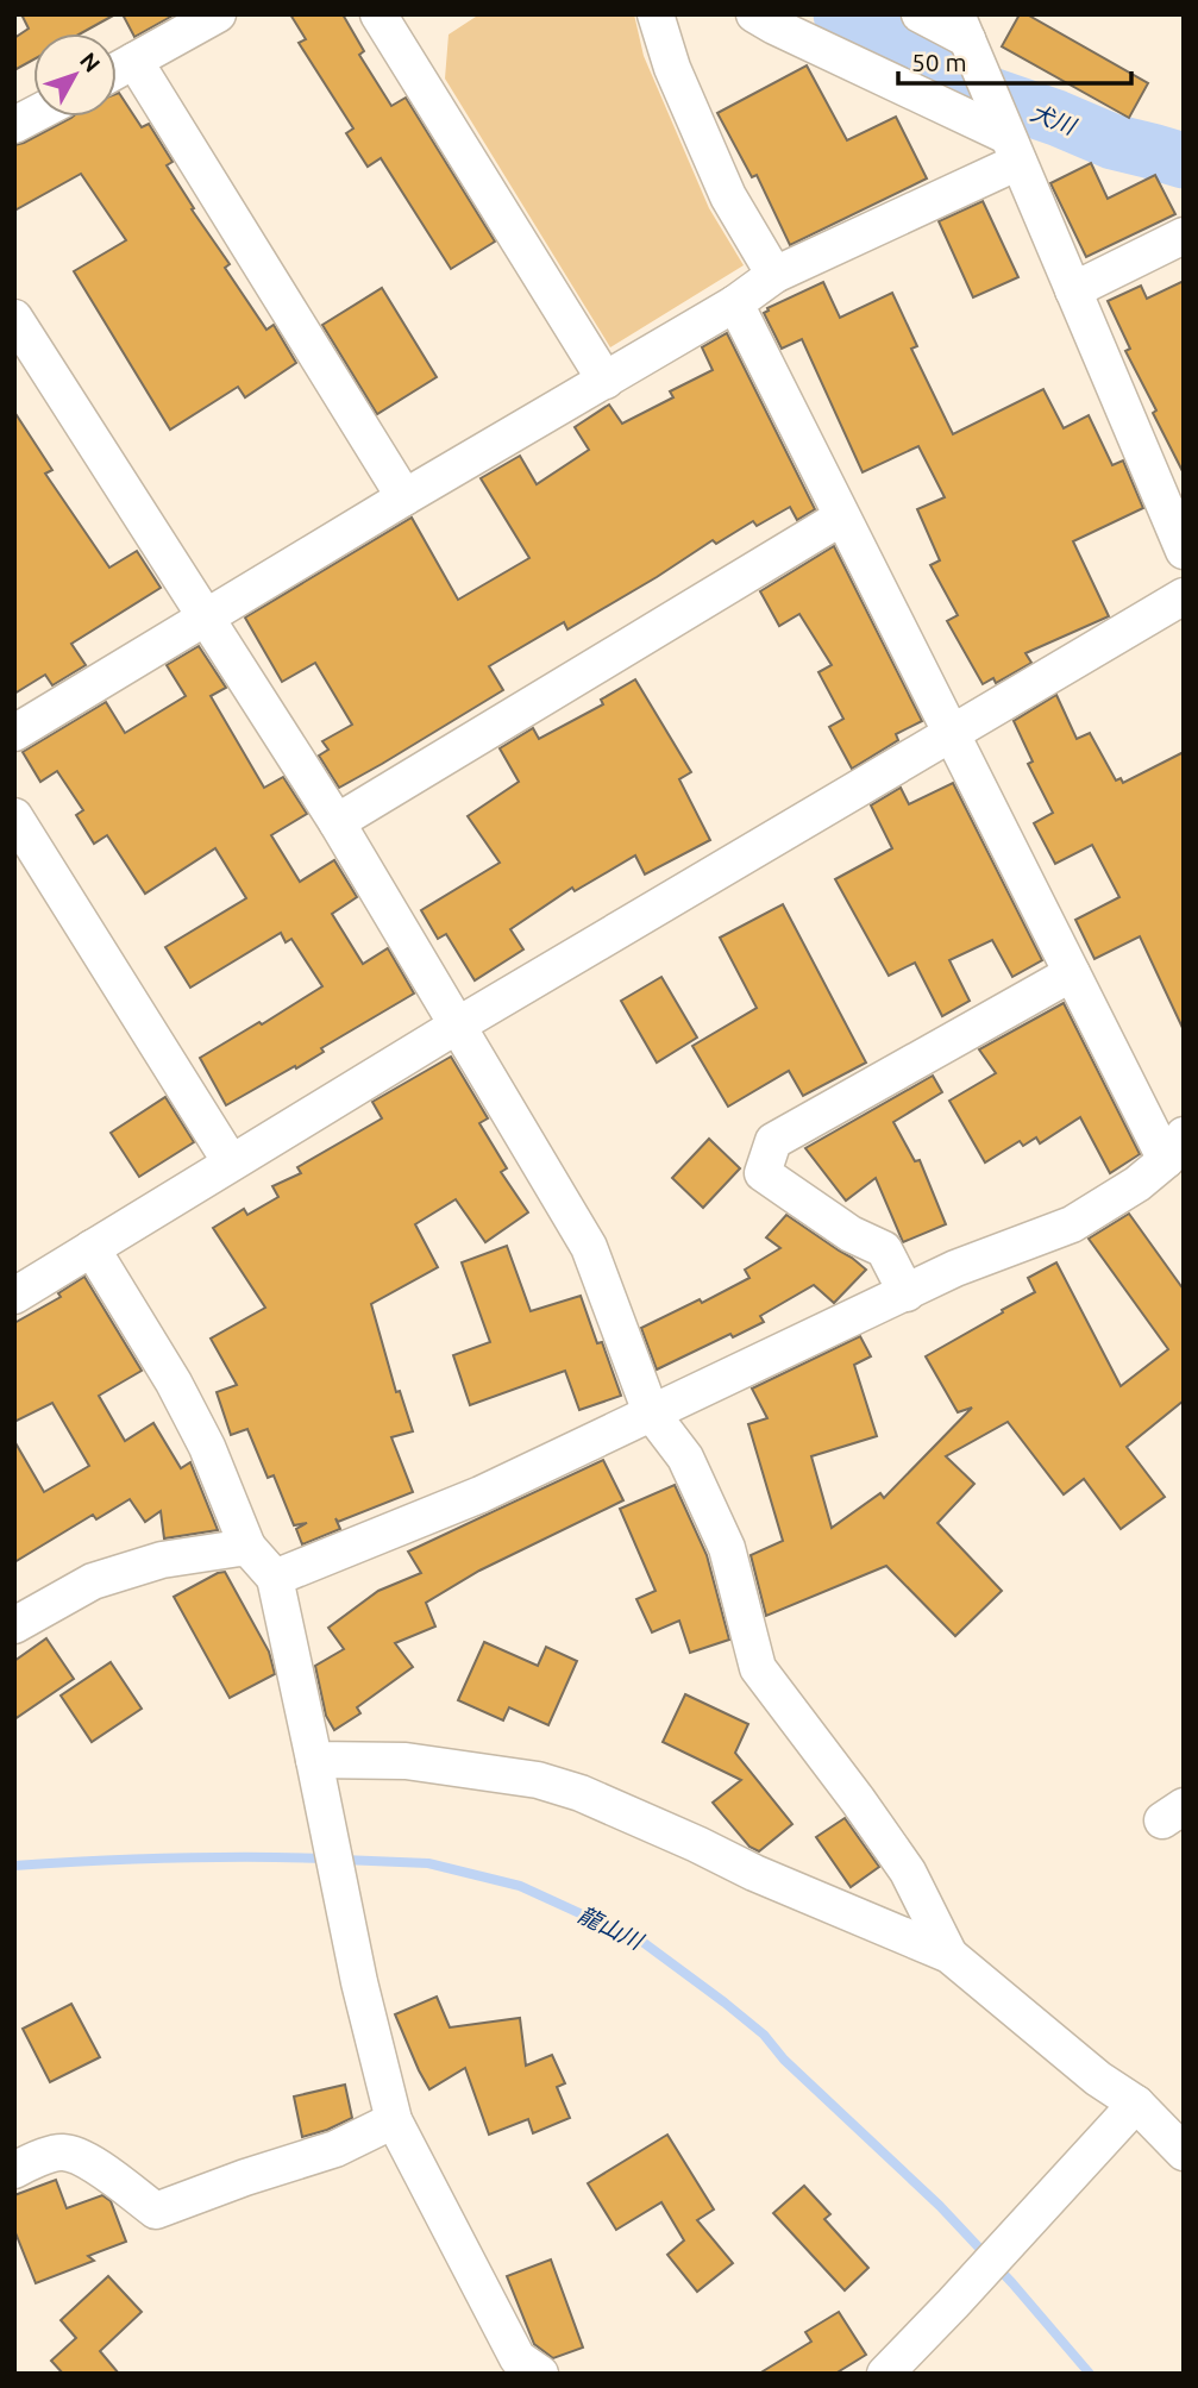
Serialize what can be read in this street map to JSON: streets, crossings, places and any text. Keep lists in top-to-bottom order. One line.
{"water":["犬川","龍山川"],"scale_bar":"50 m","north":"top right"}
